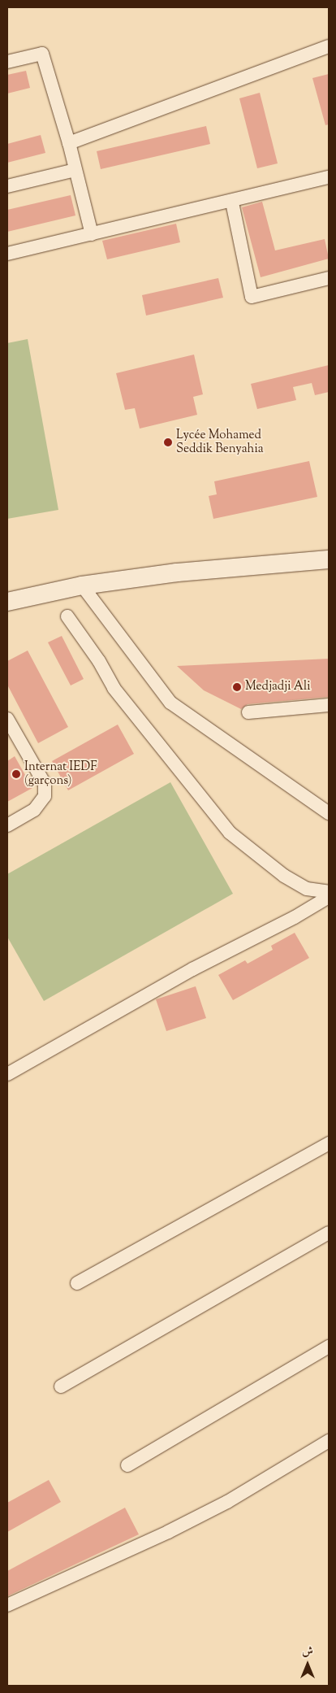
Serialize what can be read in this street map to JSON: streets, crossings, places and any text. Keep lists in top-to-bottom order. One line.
{"places":["Lycée Mohamed Seddik Benyahia","Medjadji Ali","Internat IEDF (garçons)"],"north":"top"}
